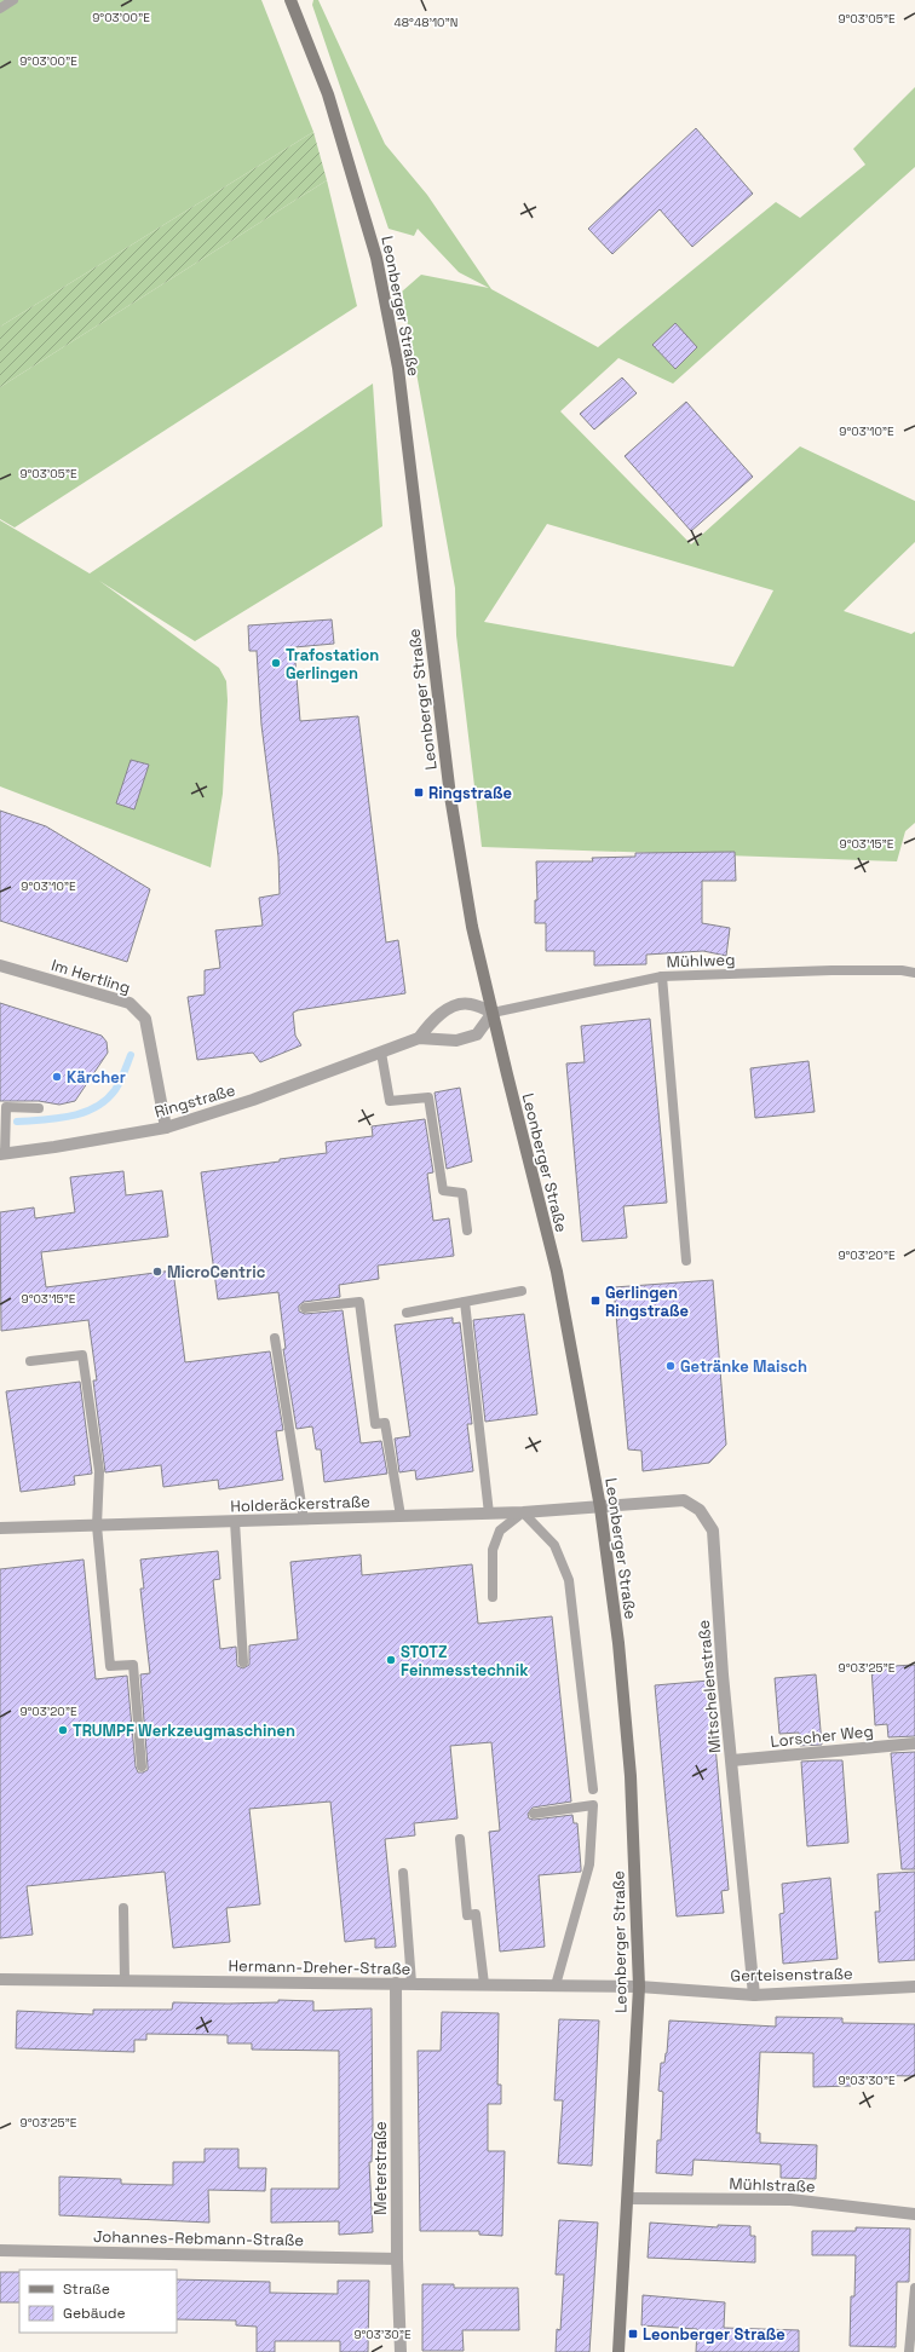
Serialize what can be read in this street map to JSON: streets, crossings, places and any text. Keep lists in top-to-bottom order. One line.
{"streets":{"main road":["Leonberger Straße"],"street":["Im Hertling","Ringstraße","Holderäckerstraße","Mitschelenstraße","Lorscher Weg","Hermann-Dreher-Straße","Gerteisenstraße","Meterstraße","Mühlstraße","Johannes-Rebmann-Straße"],"lane":["Mühlweg"]},"crossings":[["Leonberger Straße","Mühlweg"],["Leonberger Straße","Ringstraße"],["Leonberger Straße","Holderäckerstraße"],["Leonberger Straße","Mitschelenstraße"],["Leonberger Straße","Hermann-Dreher-Straße"],["Leonberger Straße","Gerteisenstraße"],["Leonberger Straße","Mühlstraße"],["Mühlweg","Ringstraße"],["Im Hertling","Ringstraße"],["Holderäckerstraße","Mitschelenstraße"],["Mitschelenstraße","Lorscher Weg"],["Mitschelenstraße","Gerteisenstraße"],["Hermann-Dreher-Straße","Gerteisenstraße"],["Hermann-Dreher-Straße","Meterstraße"],["Meterstraße","Johannes-Rebmann-Straße"]],"places":{"other":["Trafostation Gerlingen","Kärcher","MicroCentric","Getränke Maisch","STOTZ Feinmesstechnik","TRUMPF Werkzeugmaschinen"],"transit":["Ringstraße","Gerlingen Ringstraße","Leonberger Straße"]},"legend":["Straße","Gebäude"],"coordinates":["9°03'00\"E","9°03'05\"E","48°48'10\"N","9°03'10\"E","9°03'15\"E","9°03'20\"E","9°03'25\"E","9°03'30\"E"]}
